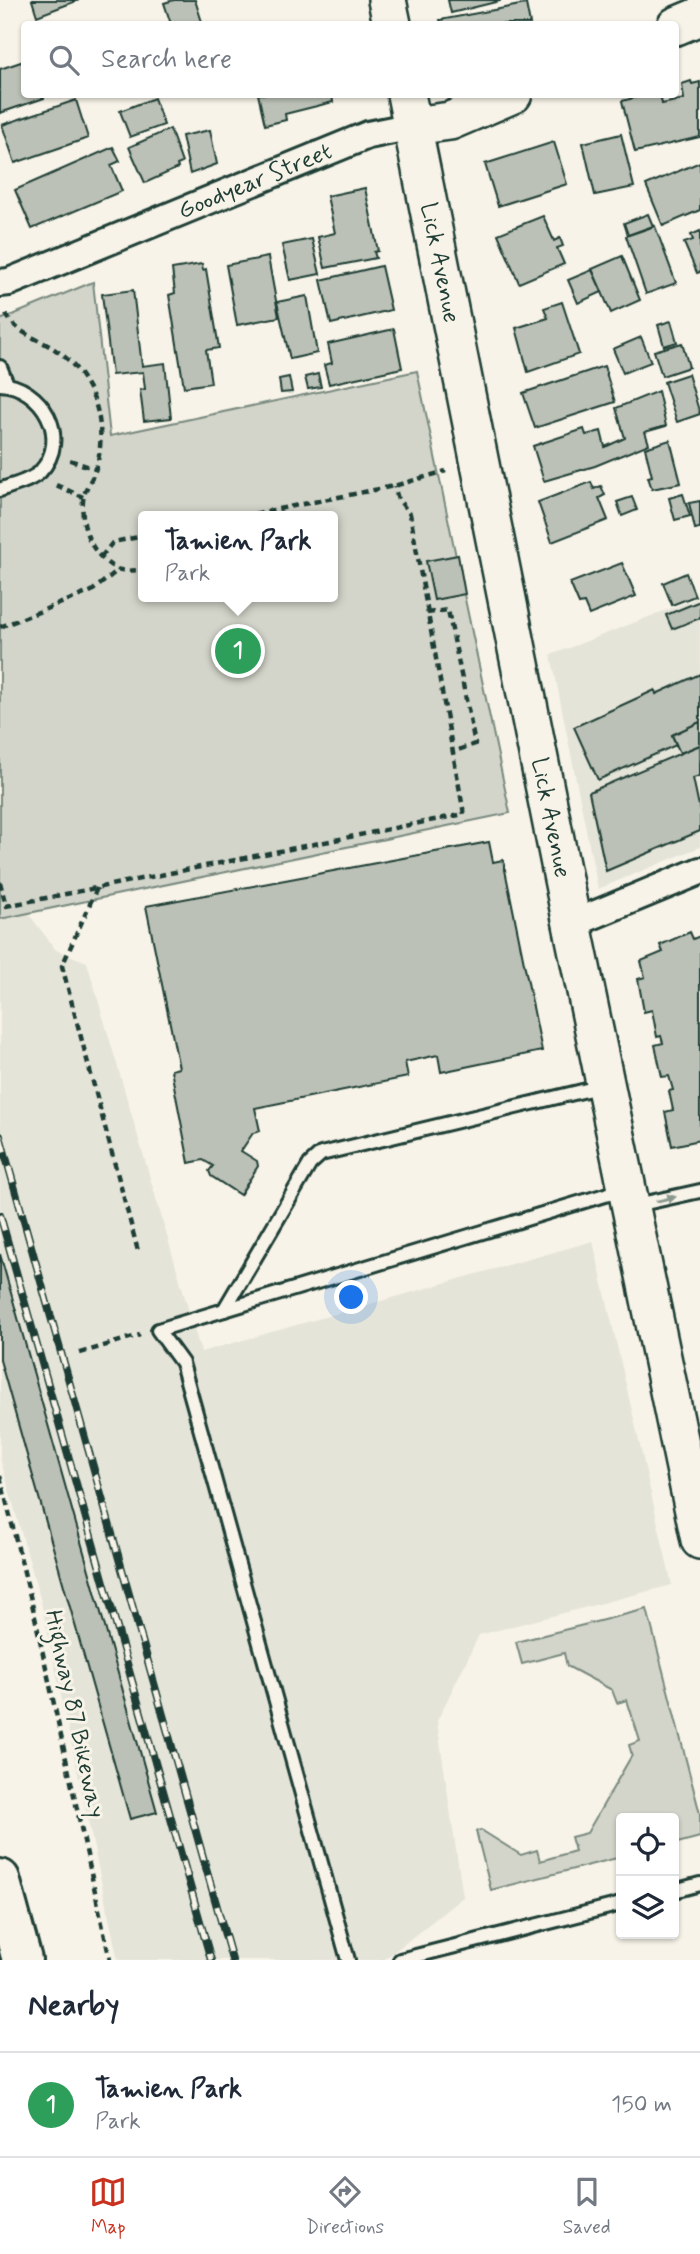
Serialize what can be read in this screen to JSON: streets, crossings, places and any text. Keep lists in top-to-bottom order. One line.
{"streets":{"street":["Goodyear Street","Lick Avenue"],"path":["Highway 87 Bikeway"]},"crossings":[["Goodyear Street","Lick Avenue"]],"page":{"search":"Search here","popup":["Tamien Park","Park"],"pins":"1","heading":"Nearby","list":[{"mark":"1","name":"Tamien Park","note":"Park","value":"150 m"}],"nav":["Map","Directions","Saved"]}}
